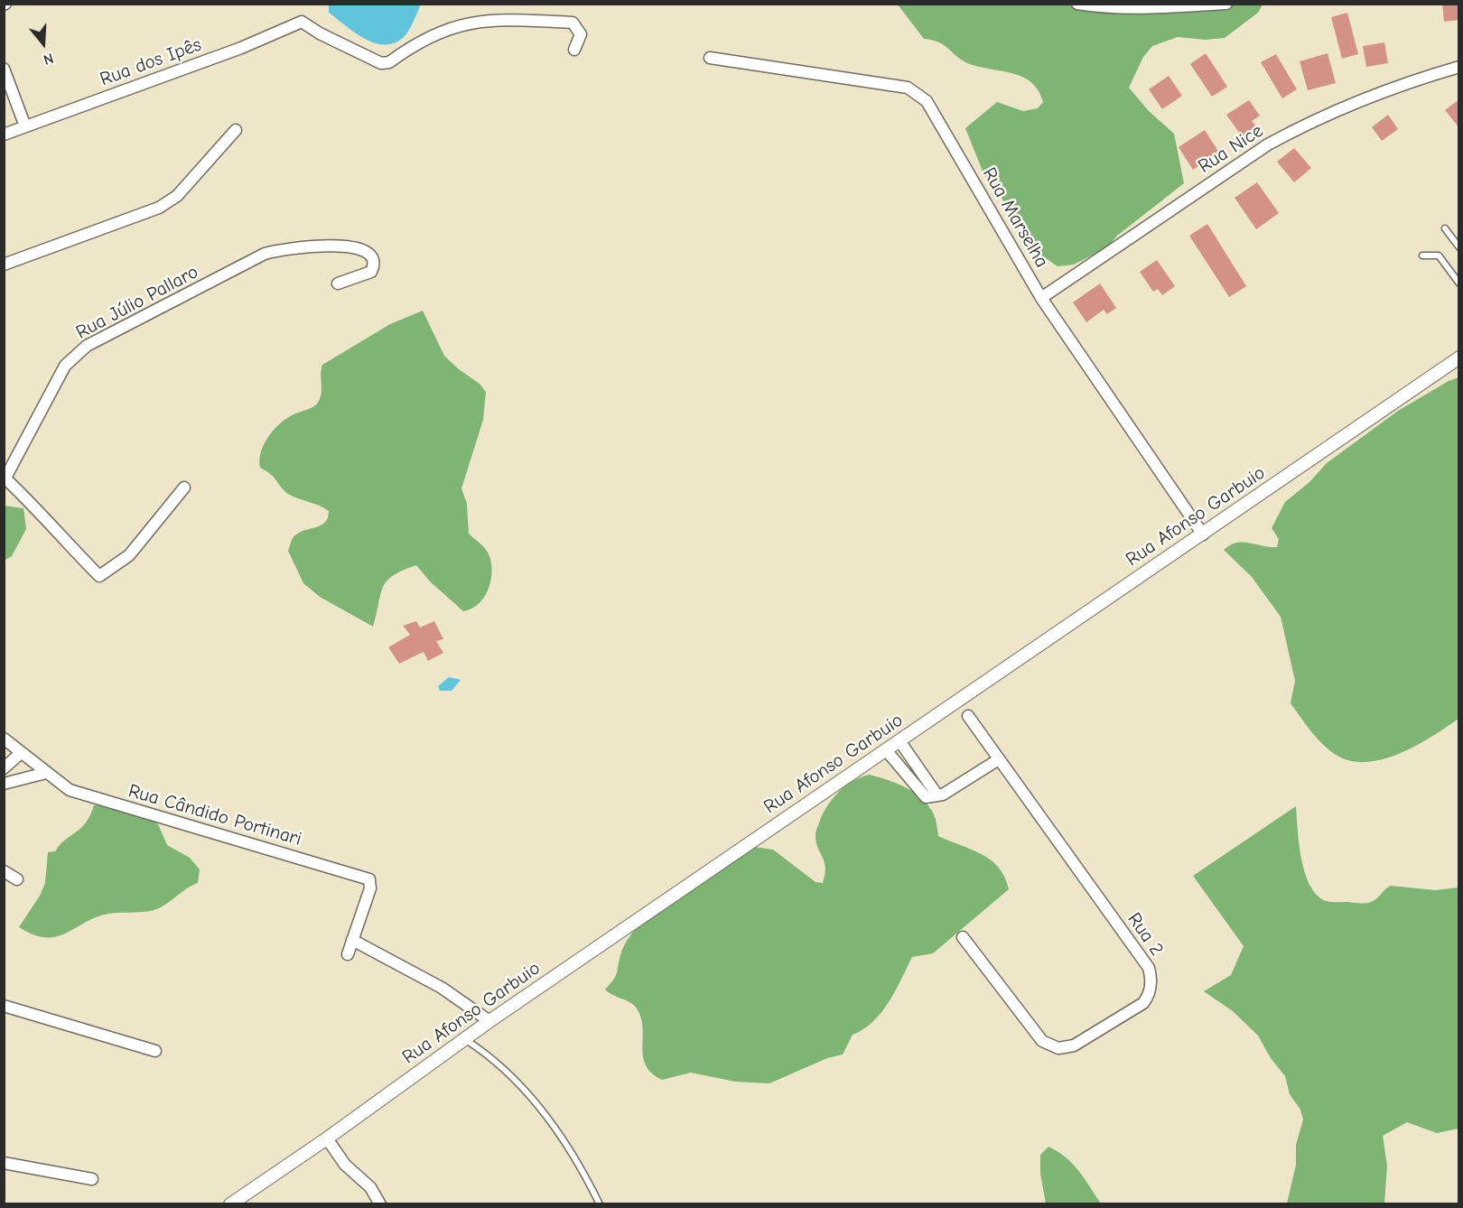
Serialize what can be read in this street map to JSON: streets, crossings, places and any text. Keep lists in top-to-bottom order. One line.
{"streets":{"street":["Rua dos Ipês","Rua Nice","Rua Marselha","Rua Júlio Pallaro","Rua Afonso Garbuio","Rua Cândido Portinari","Rua 2"]},"crossings":[["Rua Nice","Rua Marselha"],["Rua Marselha","Rua Afonso Garbuio"]],"north":"bottom"}
